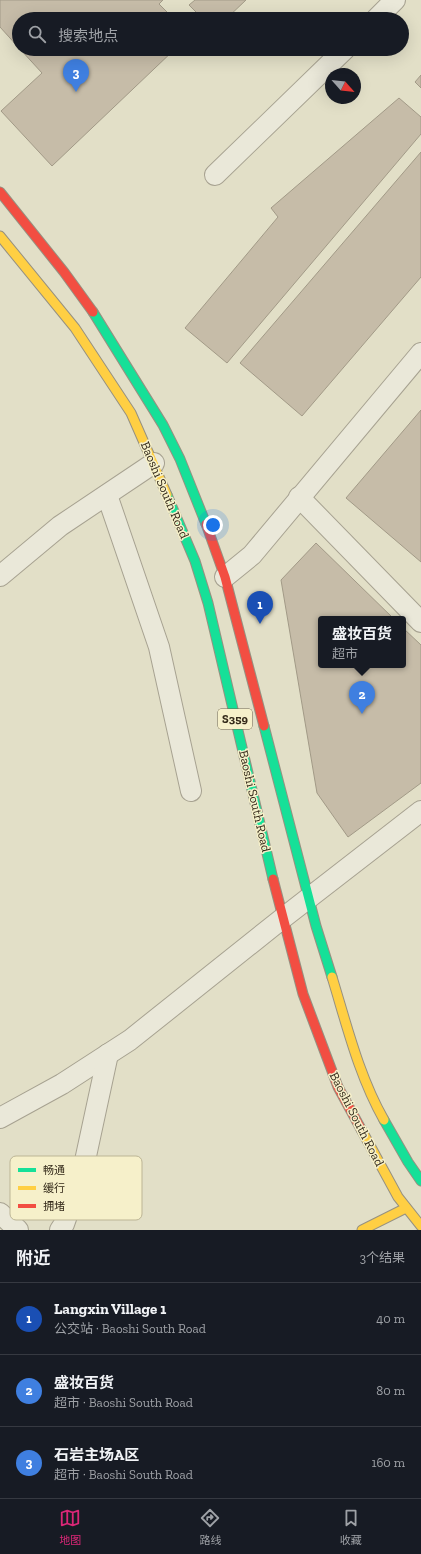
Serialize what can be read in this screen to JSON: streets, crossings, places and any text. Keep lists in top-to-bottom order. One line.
{"streets":{"main road":["Baoshi South Road","S359"]},"legend":["畅通","缓行","拥堵"],"north":"bottom right","page":{"search":"搜索地点","pins":["3","1","2"],"popup":["盛妆百货","超市"],"heading":["附近","3个结果"],"list":[{"mark":"1","name":"Langxin Village 1","note":"公交站 · Baoshi South Road","value":"40 m"},{"mark":"2","name":"盛妆百货","note":"超市 · Baoshi South Road","value":"80 m"},{"mark":"3","name":"石岩主场A区","note":"超市 · Baoshi South Road","value":"160 m"}],"nav":["地图","路线","收藏"]}}
